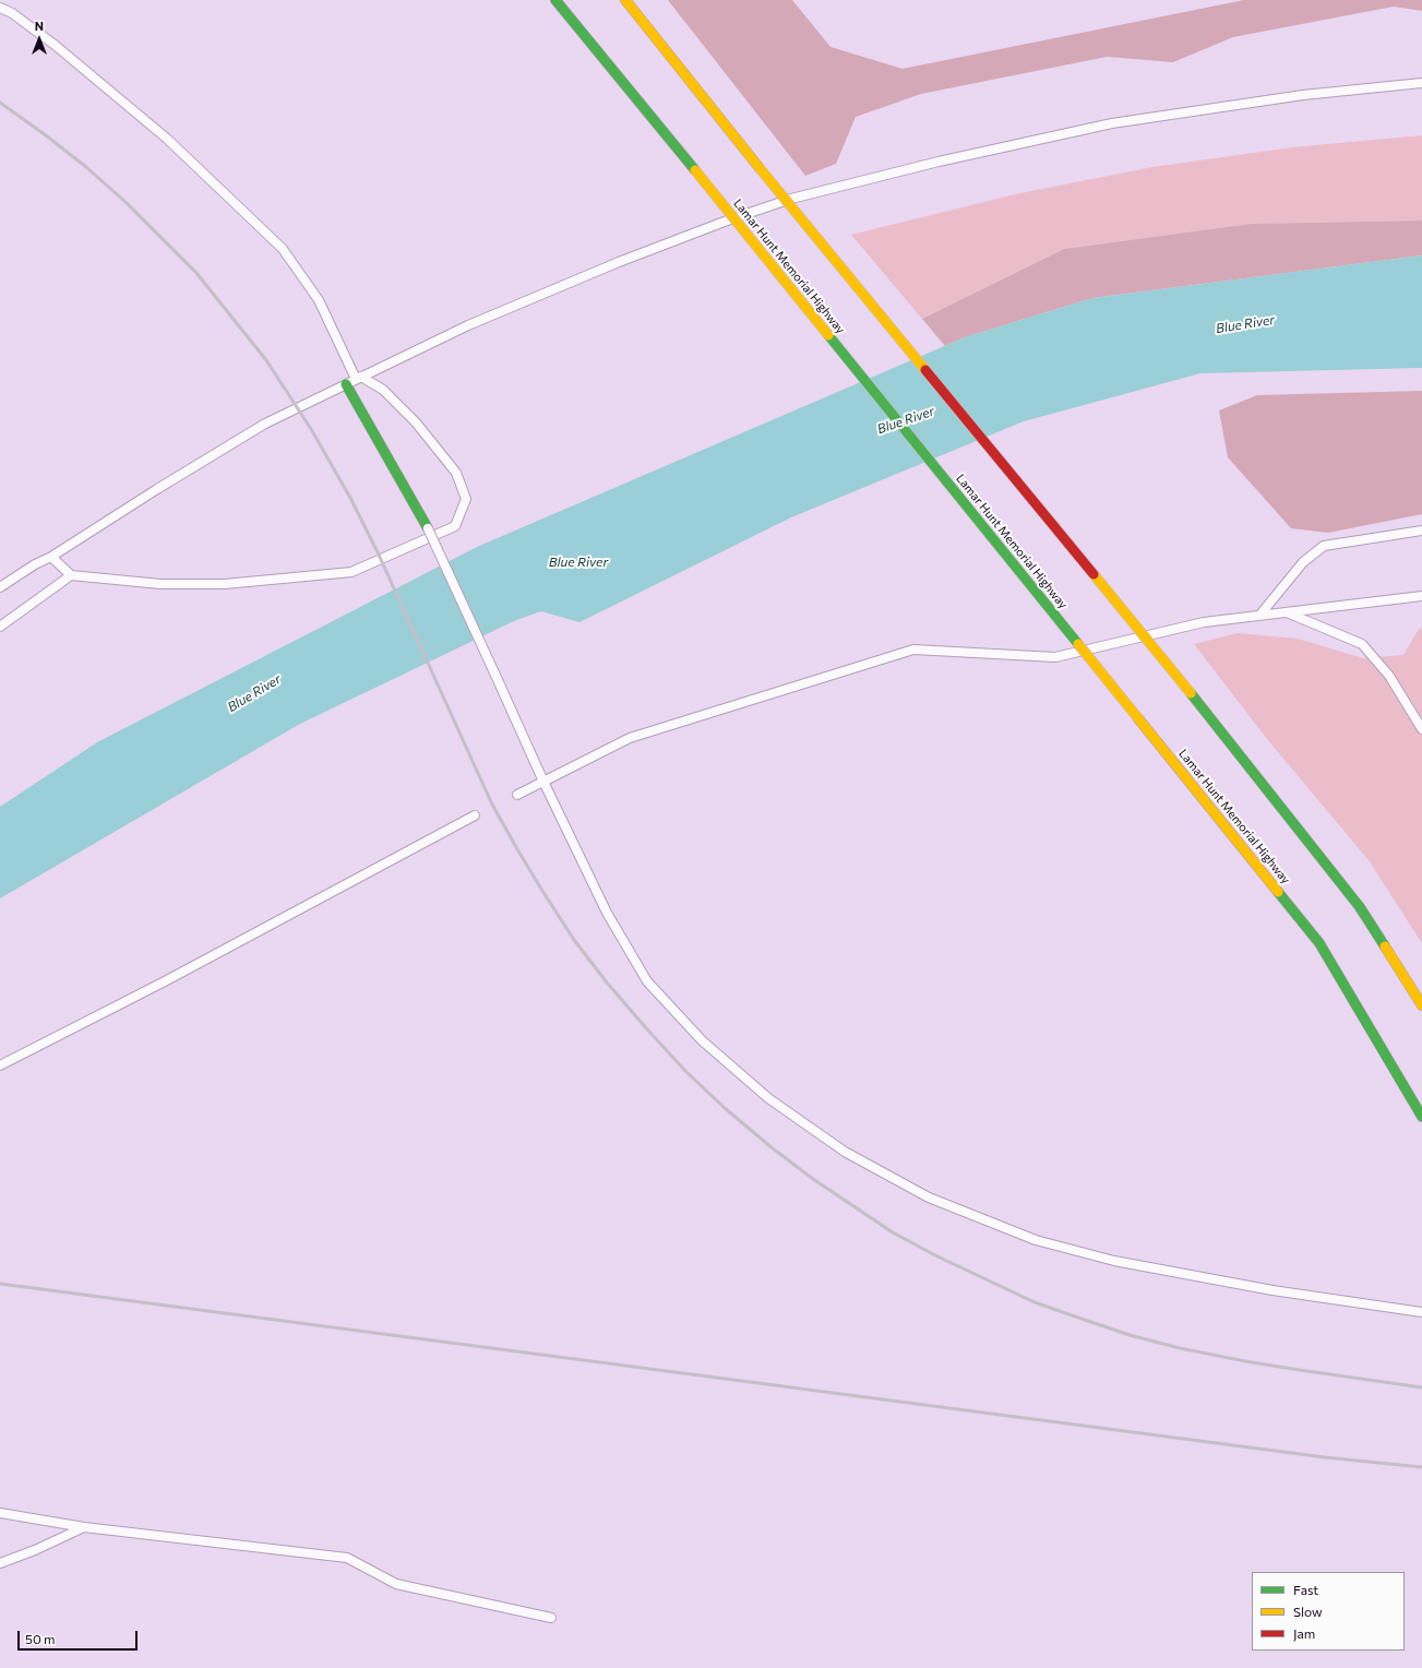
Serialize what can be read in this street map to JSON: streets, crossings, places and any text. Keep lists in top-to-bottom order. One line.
{"streets":{"main road":["Lamar Hunt Memorial Highway"]},"water":["Blue River"],"legend":["Fast","Slow","Jam"],"scale_bar":"50 m","north":"top"}
